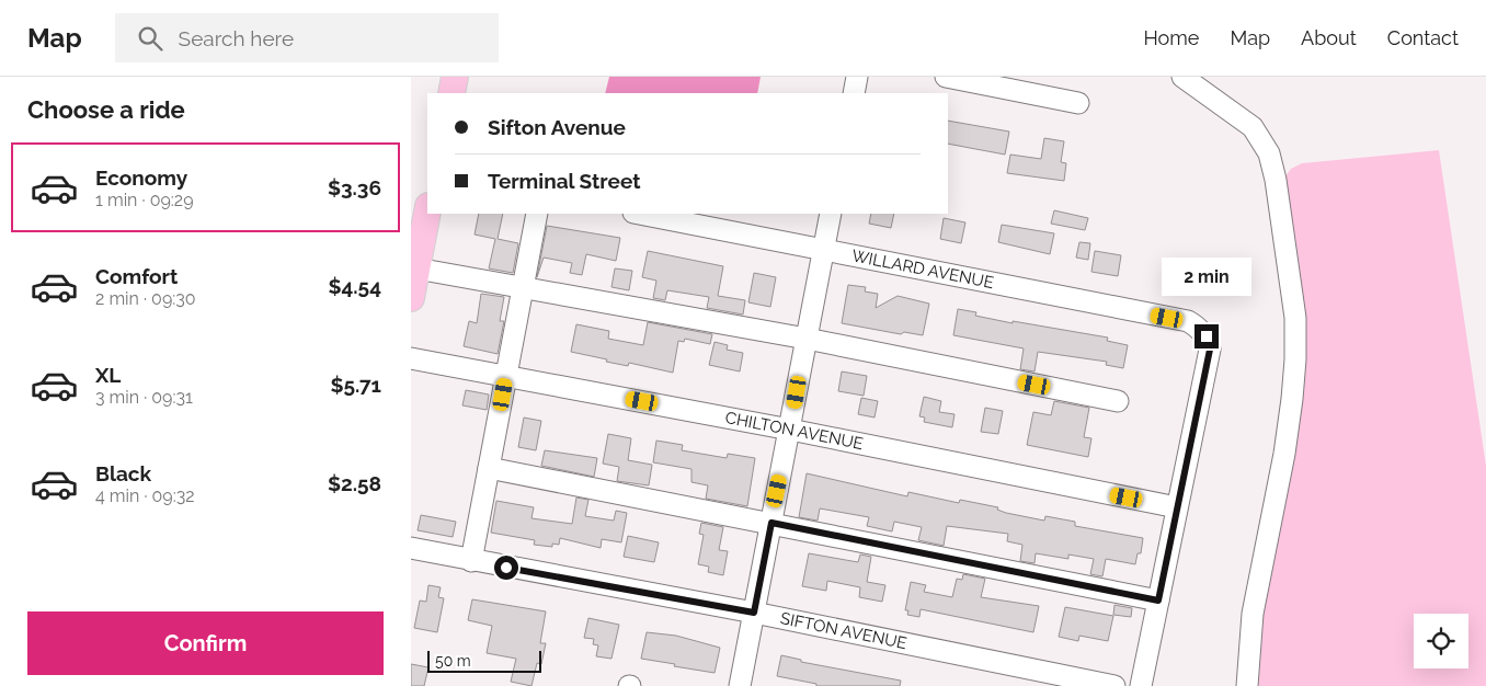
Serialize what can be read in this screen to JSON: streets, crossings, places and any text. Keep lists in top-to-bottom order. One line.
{"streets":{"street":["WILLARD AVENUE","CHILTON AVENUE","SIFTON AVENUE"]},"crossings":[["WILLARD AVENUE","CHILTON AVENUE"]],"scale_bar":"50 m","page":{"header":"Map","search":"Search here","nav":["Home","Map","About","Contact"],"heading":"Choose a ride","banner":["Sifton Avenue","Terminal Street"],"list":[{"name":"Economy","note":"1 min · 09:29","value":"$3.36"},{"name":"Comfort","note":"2 min · 09:30","value":"$4.54"},{"name":"XL","note":"3 min · 09:31","value":"$5.71"},{"name":"Black","note":"4 min · 09:32","value":"$2.58"}],"bubble":"2 min","buttons":"Confirm","scale":"50 m"}}
